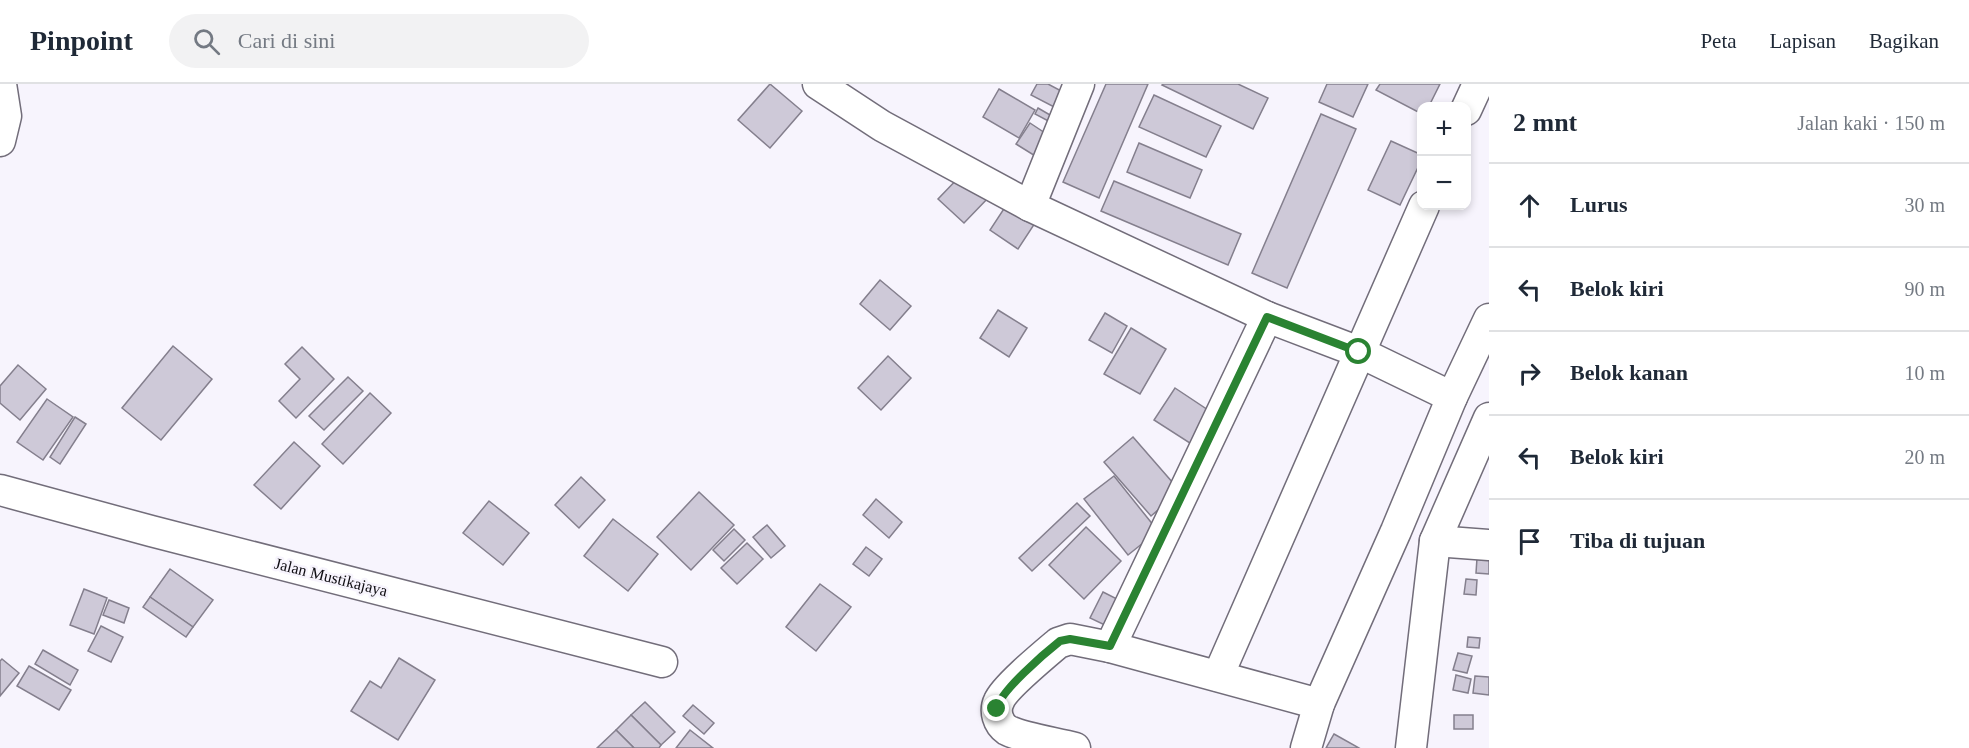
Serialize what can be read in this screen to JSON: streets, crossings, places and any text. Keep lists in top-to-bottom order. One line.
{"streets":{"street":["Jalan Mustikajaya"]},"page":{"header":"Pinpoint","search":"Cari di sini","nav":["Peta","Lapisan","Bagikan"],"heading":["2 mnt","Jalan kaki · 150 m"],"map_buttons":["+","−"],"list":[["Lurus","30 m"],["Belok kiri","90 m"],["Belok kanan","10 m"],["Belok kiri","20 m"],"Tiba di tujuan"]}}
